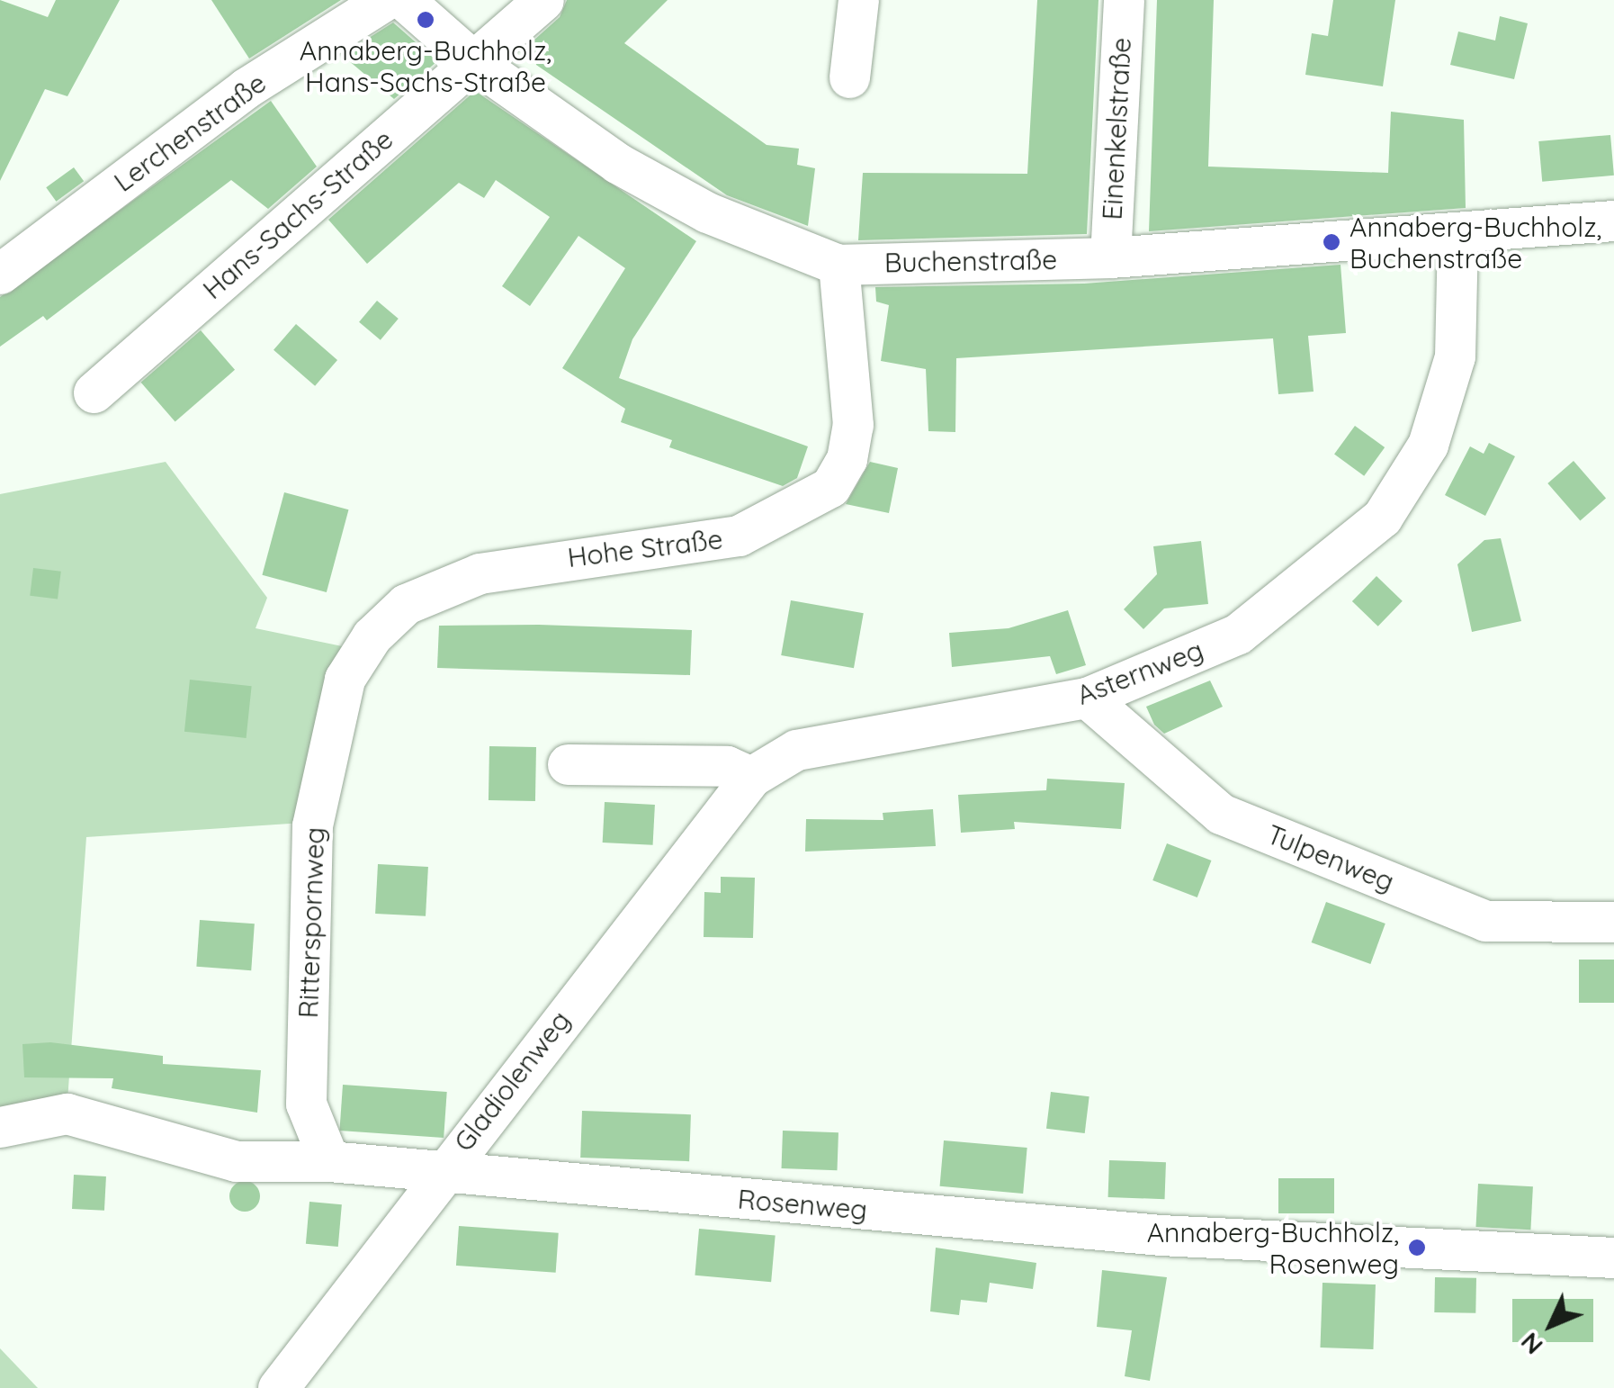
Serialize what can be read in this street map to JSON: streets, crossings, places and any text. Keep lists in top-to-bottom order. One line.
{"streets":{"street":["Einenkelstraße","Lerchenstraße","Hans-Sachs-Straße","Buchenstraße","Hohe Straße","Asternweg","Tulpenweg","Ritterspornweg","Gladiolenweg","Rosenweg"]},"crossings":[["Einenkelstraße","Buchenstraße"],["Hans-Sachs-Straße","Buchenstraße"],["Buchenstraße","Hohe Straße"],["Buchenstraße","Asternweg"],["Hohe Straße","Ritterspornweg"],["Asternweg","Tulpenweg"],["Asternweg","Gladiolenweg"],["Ritterspornweg","Rosenweg"],["Gladiolenweg","Rosenweg"]],"places":["Annaberg-Buchholz, Hans-Sachs-Straße","Annaberg-Buchholz, Buchenstraße","Annaberg-Buchholz, Rosenweg"],"north":"bottom left"}
